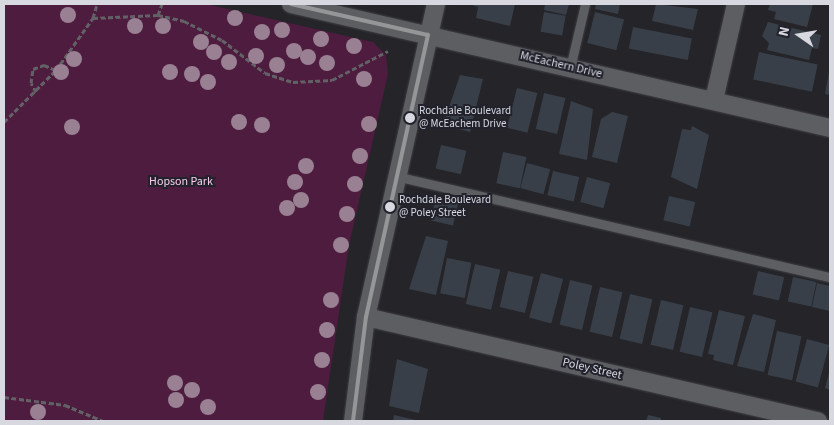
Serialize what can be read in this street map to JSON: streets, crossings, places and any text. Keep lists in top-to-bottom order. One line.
{"streets":{"street":["McEachern Drive","Poley Street"]},"parks":["Hopson Park"],"places":["Rochdale Boulevard @ McEachem Drive","Rochdale Boulevard @ Poley Street"],"north":"left"}
